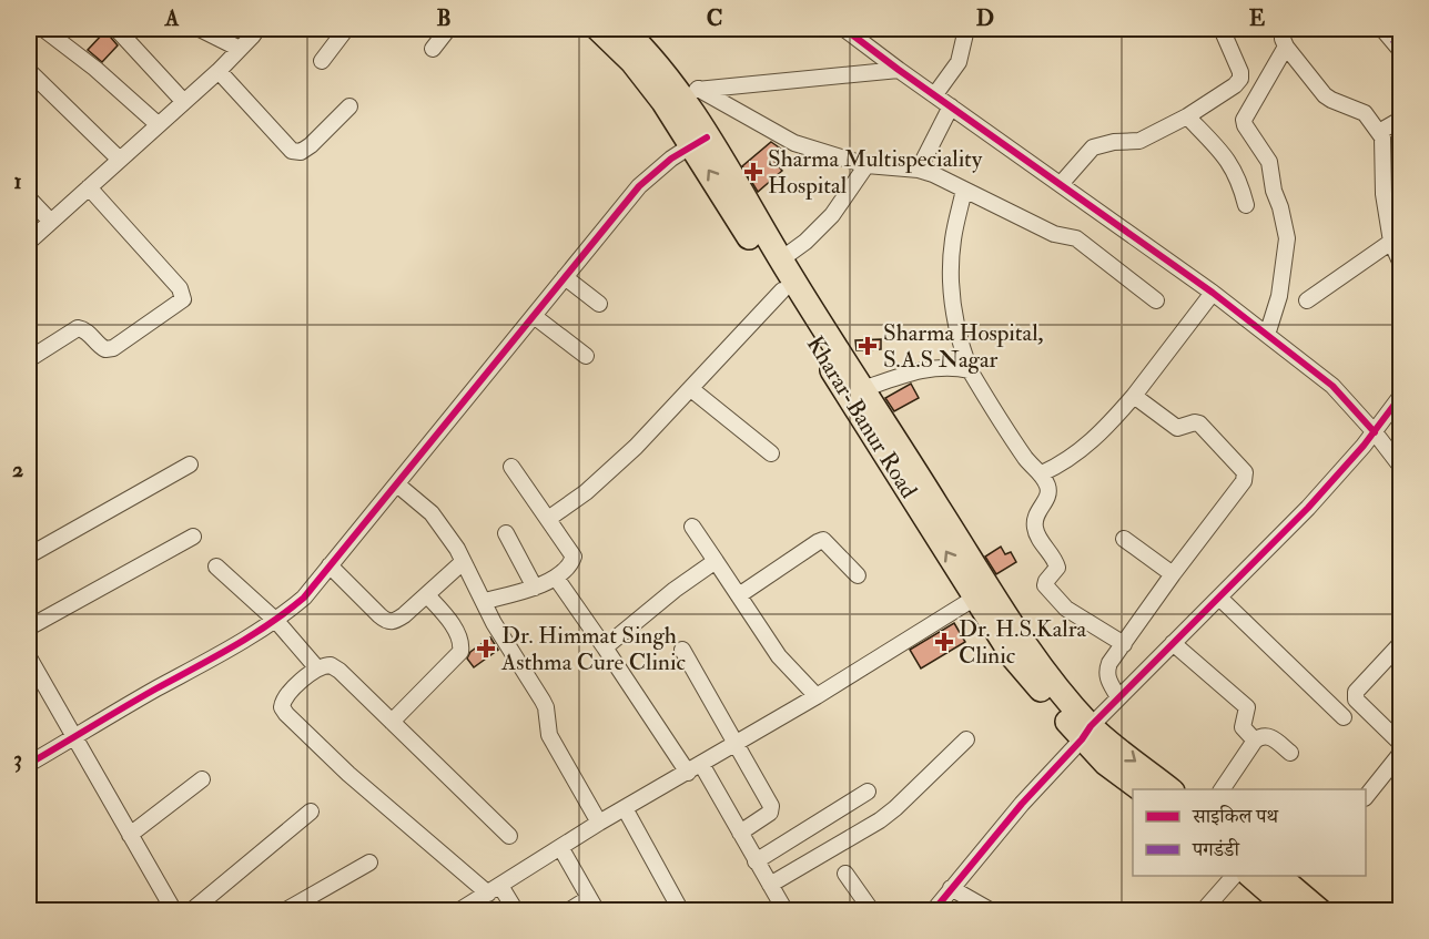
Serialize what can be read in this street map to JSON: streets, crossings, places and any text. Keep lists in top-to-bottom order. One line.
{"streets":{"highway":["Kharar-Banur Road"]},"places":{"health":["Sharma Multispeciality Hospital","Sharma Hospital, S.A.S Nagar","Dr. H.S.Kalra Clinic","Dr. Himmat Singh Asthma Cure Clinic"]},"legend":["साइकिल पथ","पगडंडी"],"grid":{"columns":["A","B","C","D","E"],"rows":["1","2","3"]}}
